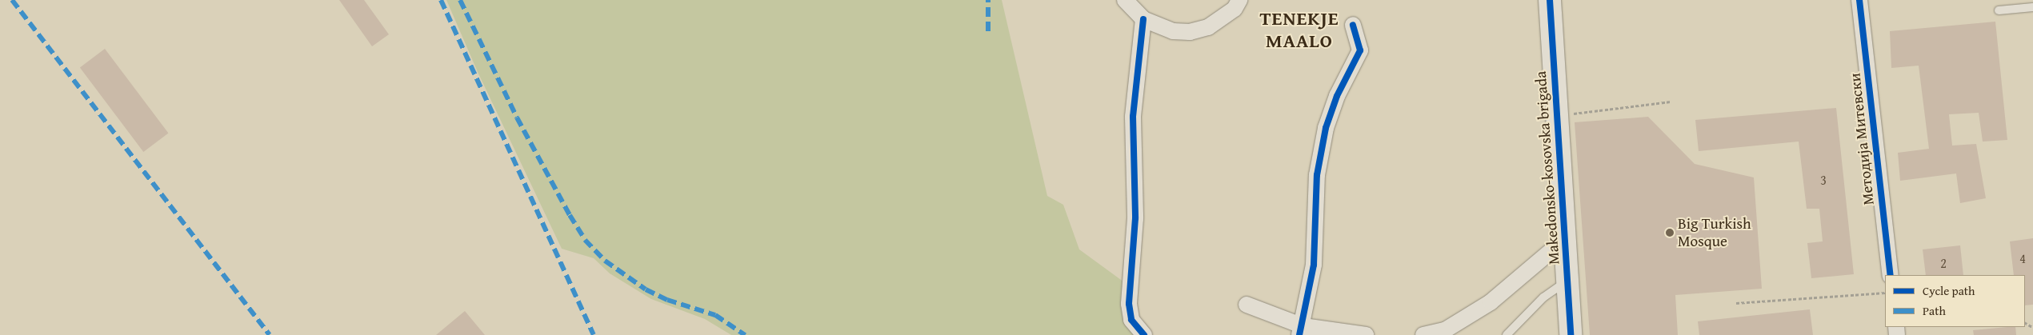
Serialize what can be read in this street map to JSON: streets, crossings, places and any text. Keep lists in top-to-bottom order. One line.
{"streets":{"street":["Методија Митевски","Makedonsko-kosovska brigada"]},"districts":["TENEKJE MAALO"],"places":["Big Turkish Mosque"],"house_numbers":["3","4","2"],"legend":["Cycle path","Path"]}
